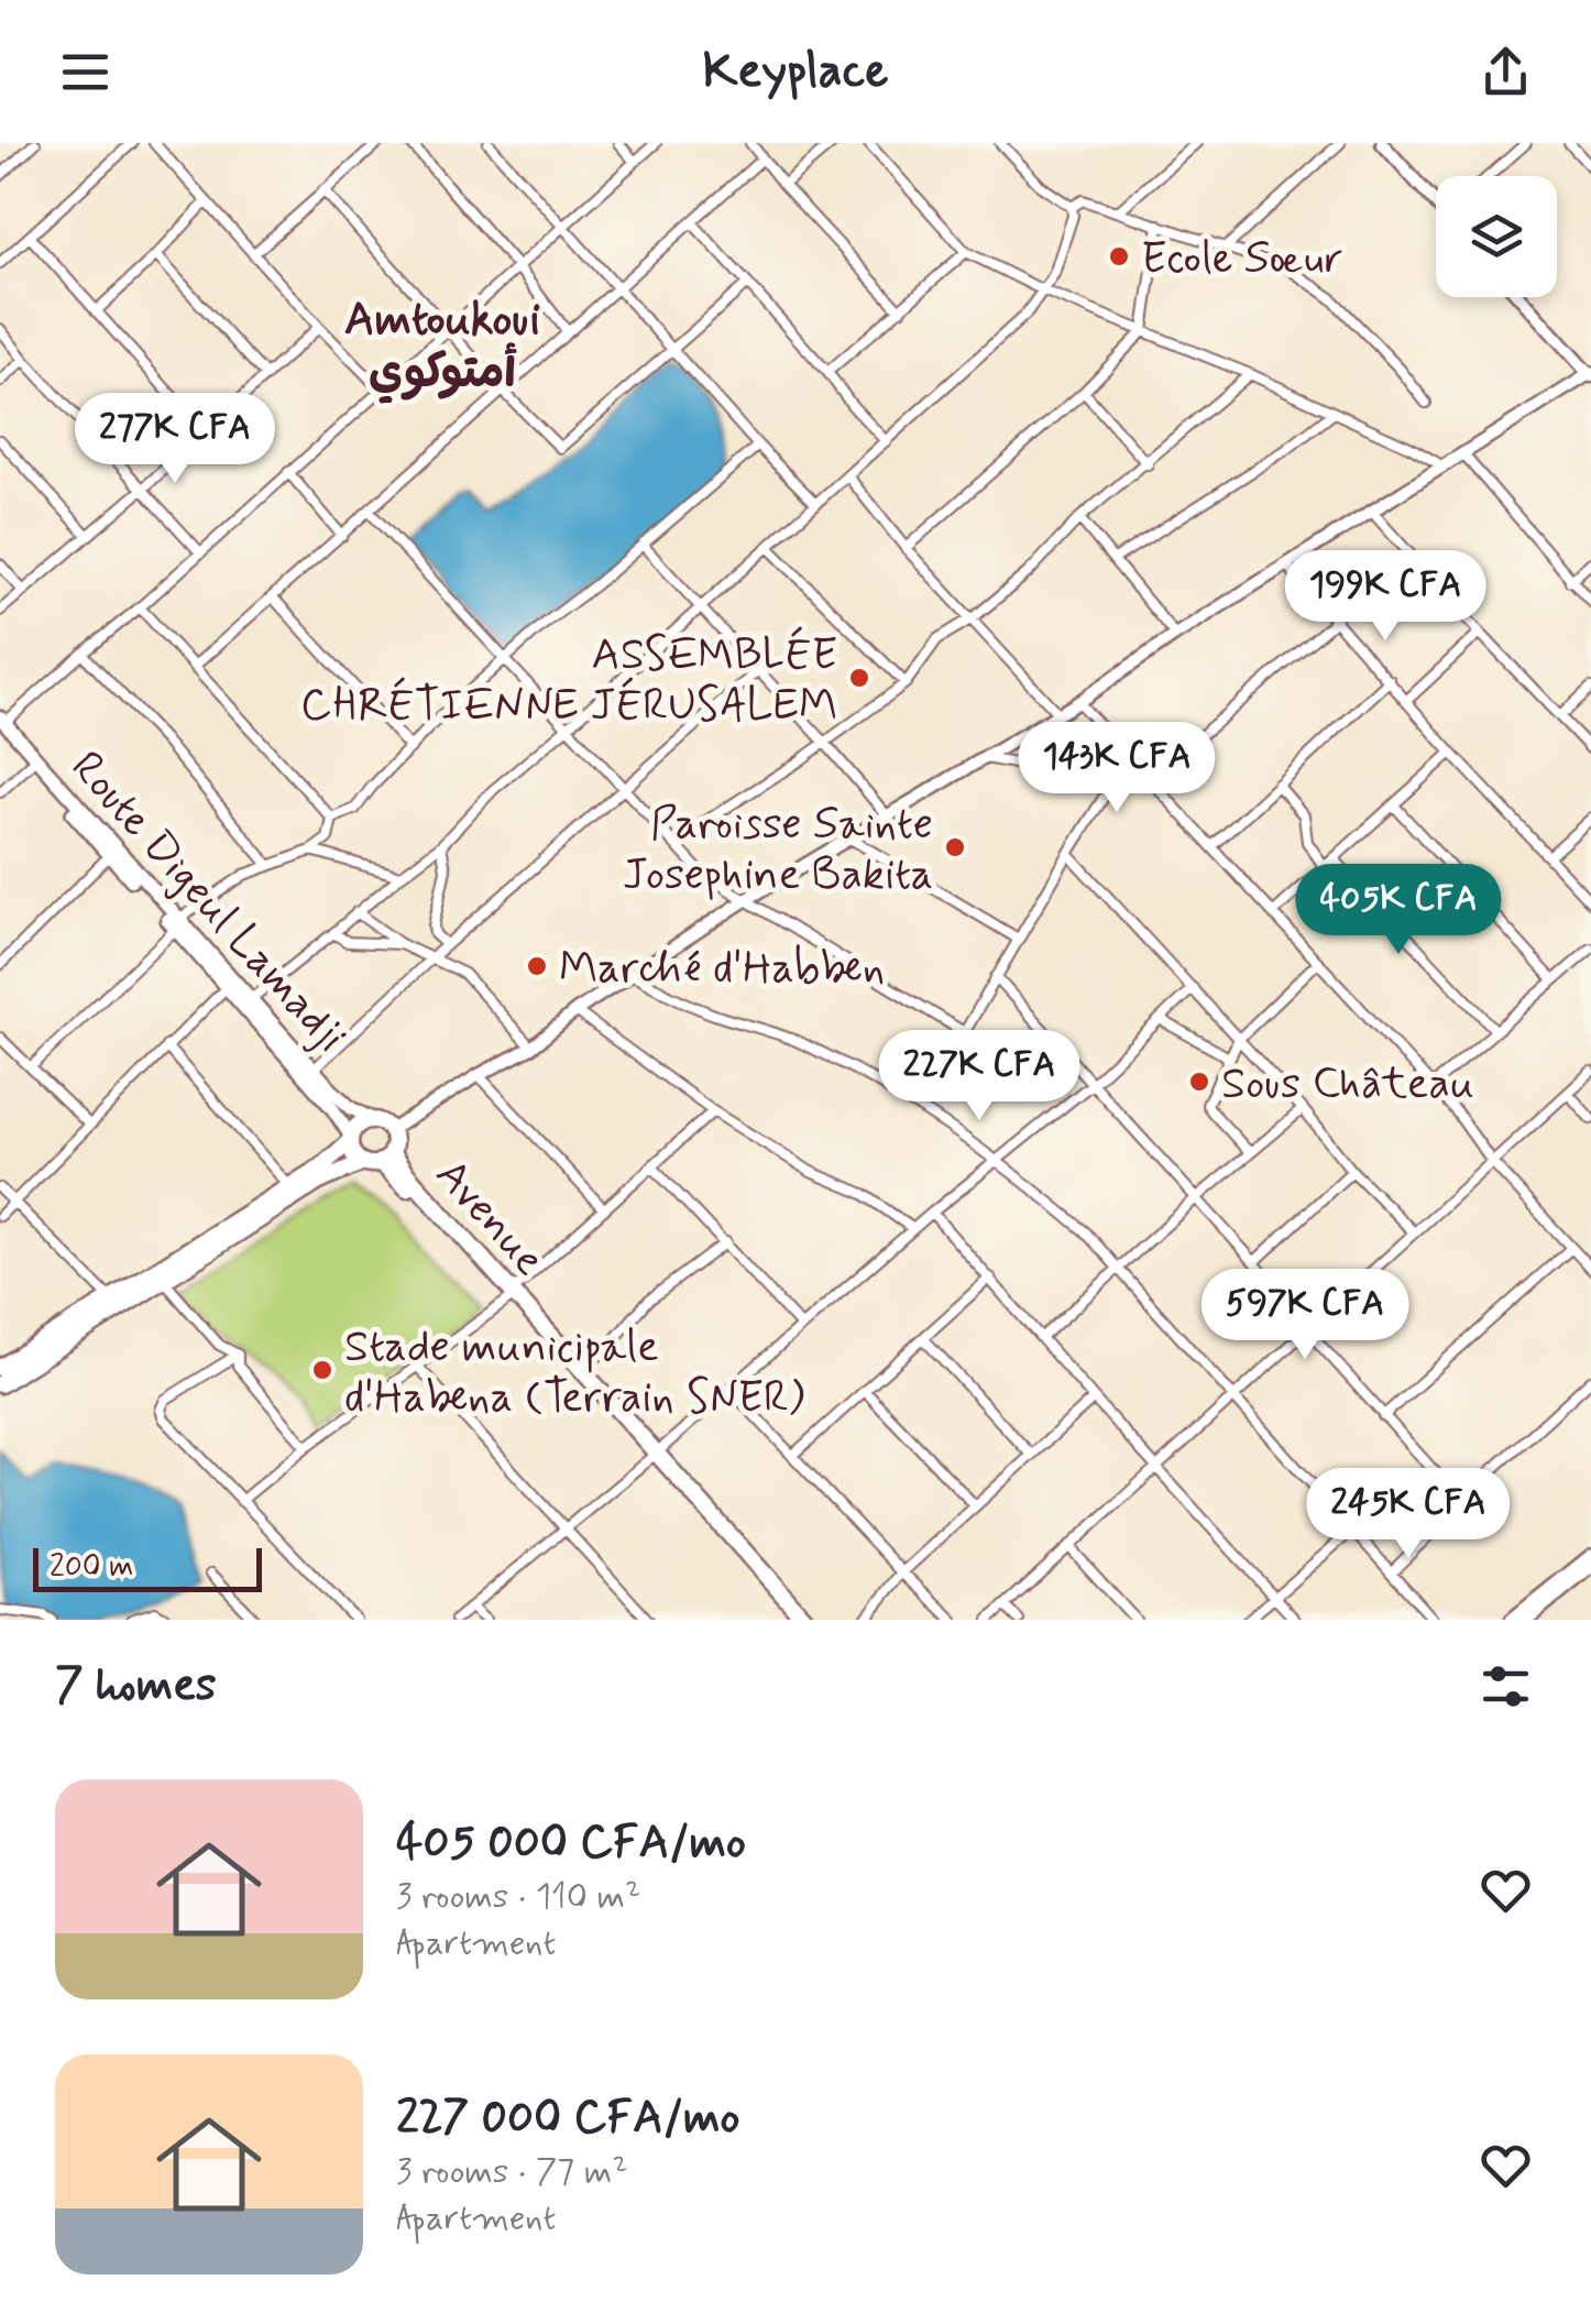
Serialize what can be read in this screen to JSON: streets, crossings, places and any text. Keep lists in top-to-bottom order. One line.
{"streets":{"highway":["Avenue"],"main road":["Route Digeul Lamadji"]},"districts":["Amtoukoui أمتوكوي"],"places":["Ecole Sœur","ASSEMBLÉE CHRÉTIENNE JÉRUSALEM","Paroisse Sainte Josephine Bakita","Marché d'Habben","Sous Château","Stade municipale d'Habena (Terrain SNER)"],"scale_bar":"200 m","page":{"header":"Keyplace","price":["277K CFA","199K CFA","143K CFA","405K CFA","227K CFA","597K CFA","245K CFA"],"scale":"200 m","heading":"7 homes","list":[{"name":"405 000 CFA/mo","note":"3 rooms · 110 m² · Apartment"},{"name":"227 000 CFA/mo","note":"3 rooms · 77 m² · Apartment"}]}}
